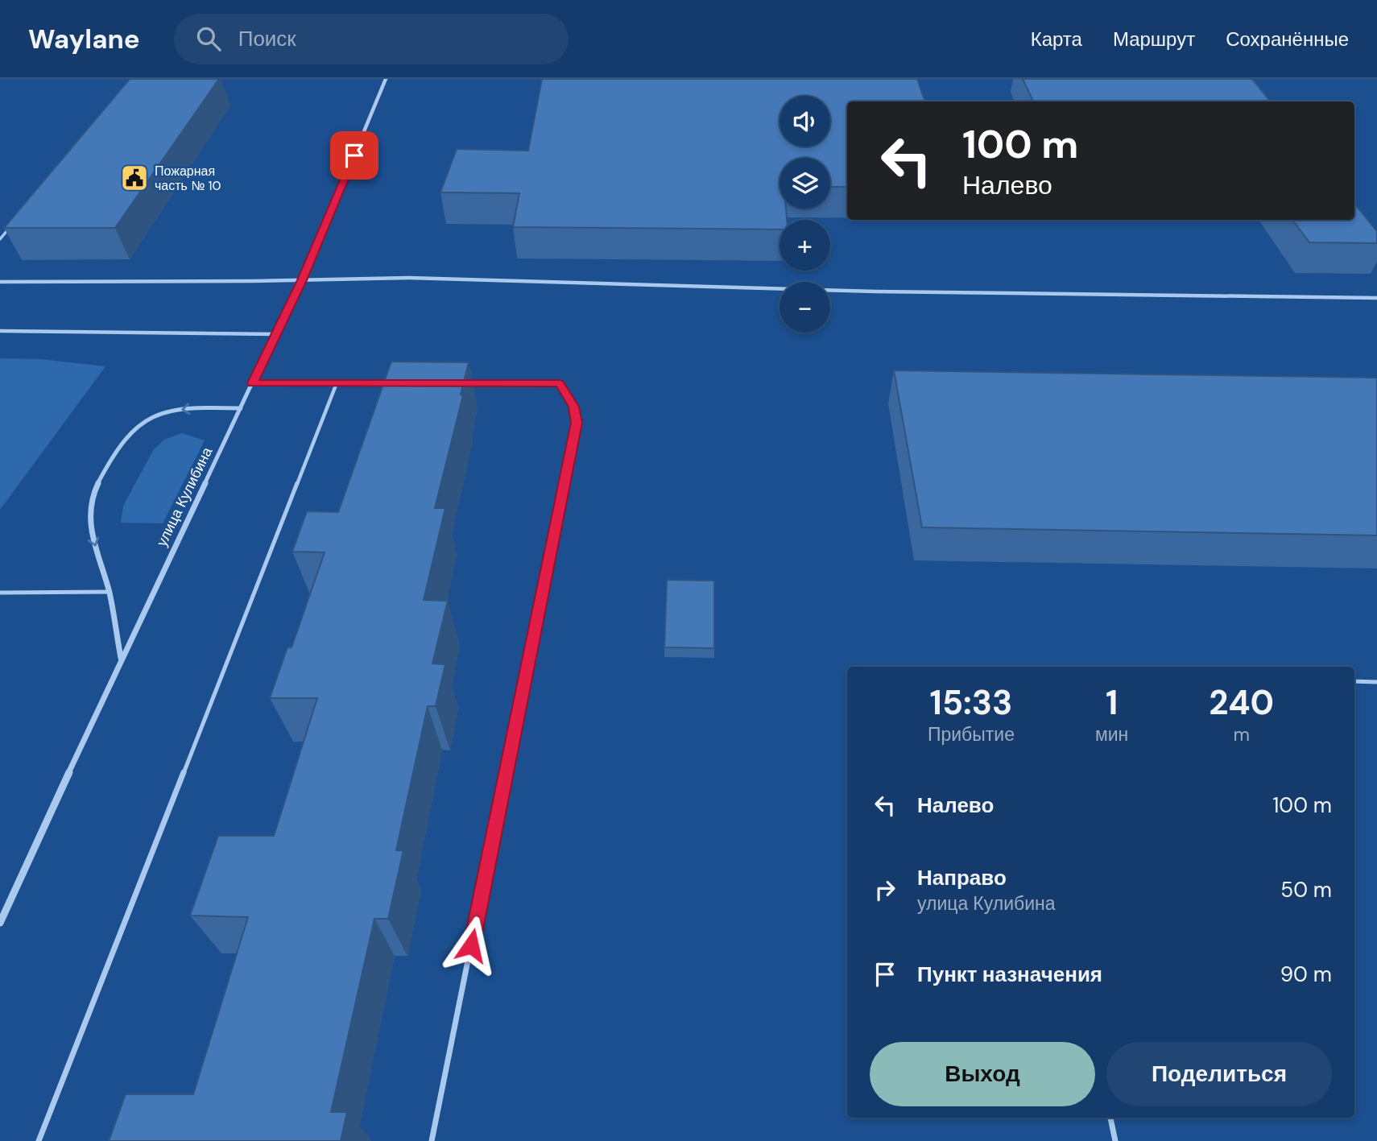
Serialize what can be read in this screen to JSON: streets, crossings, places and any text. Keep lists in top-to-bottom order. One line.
{"streets":{"street":["улица Кулибина"]},"places":{"public building":["Пожарная часть № 10"]},"page":{"header":"Waylane","search":"Поиск","nav":["Карта","Маршрут","Сохранённые"],"map_buttons":["+","−"],"turn":["100 m","Налево"],"eta":["15:33","Прибытие","1","мин","240","m"],"list":[{"name":"Налево","value":"100 m"},{"name":"Направо","note":"улица Кулибина","value":"50 m"},{"name":"Пункт назначения","value":"90 m"}],"buttons":["Выход","Поделиться"]}}
